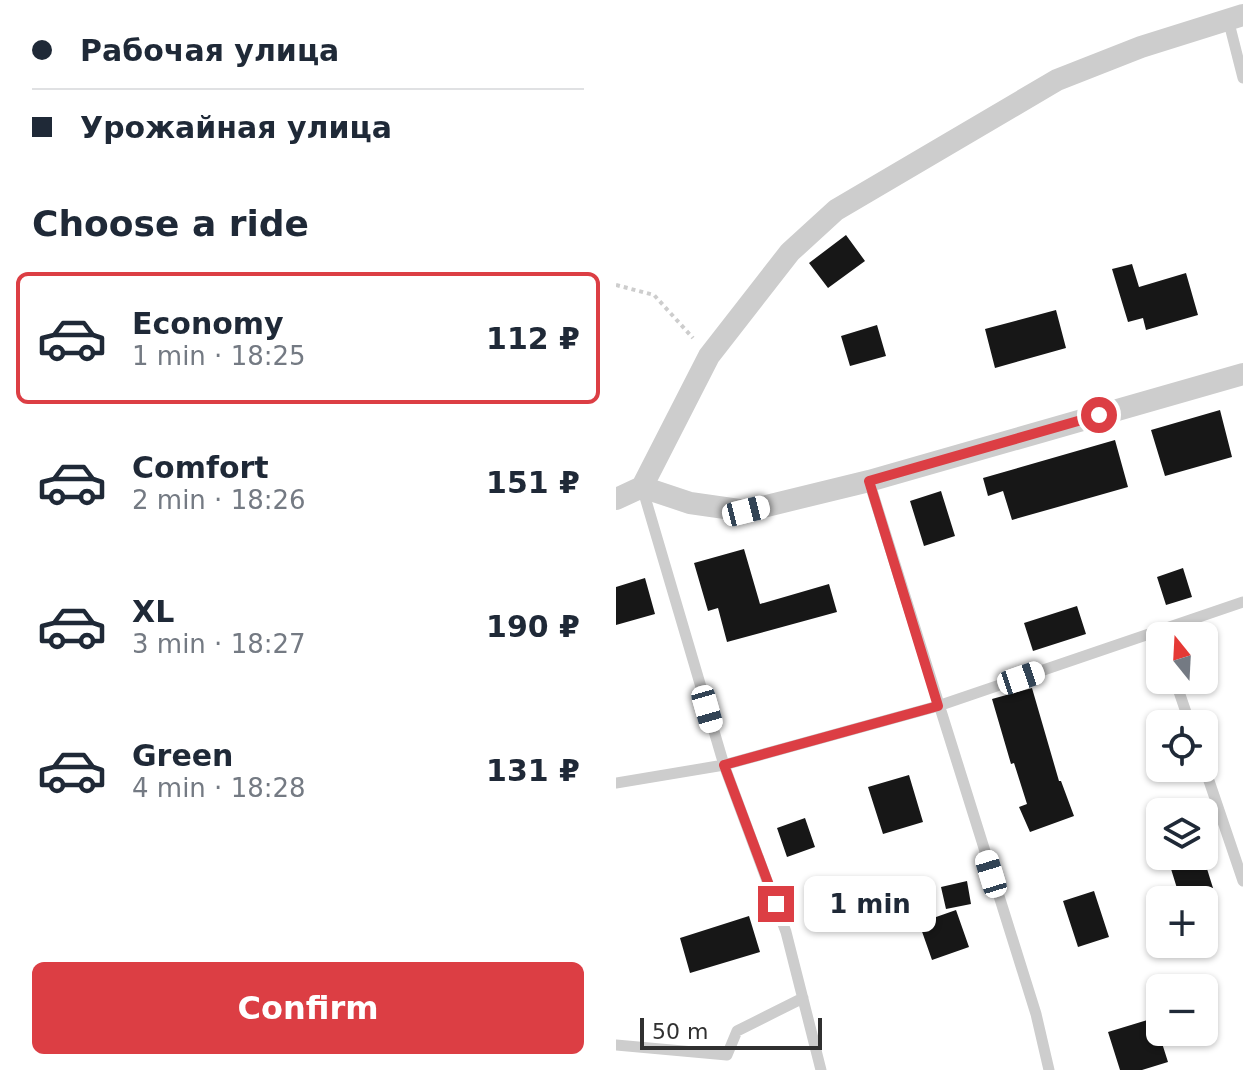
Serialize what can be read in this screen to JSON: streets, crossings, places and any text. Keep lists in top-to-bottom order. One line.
{"scale_bar":"50 m","north":"top","page":{"banner":["Рабочая улица","Урожайная улица"],"heading":"Choose a ride","list":[{"name":"Economy","note":"1 min · 18:25","value":"112 ₽"},{"name":"Comfort","note":"2 min · 18:26","value":"151 ₽"},{"name":"XL","note":"3 min · 18:27","value":"190 ₽"},{"name":"Green","note":"4 min · 18:28","value":"131 ₽"}],"map_buttons":["+","−"],"bubble":"1 min","buttons":"Confirm","scale":"50 m"}}
